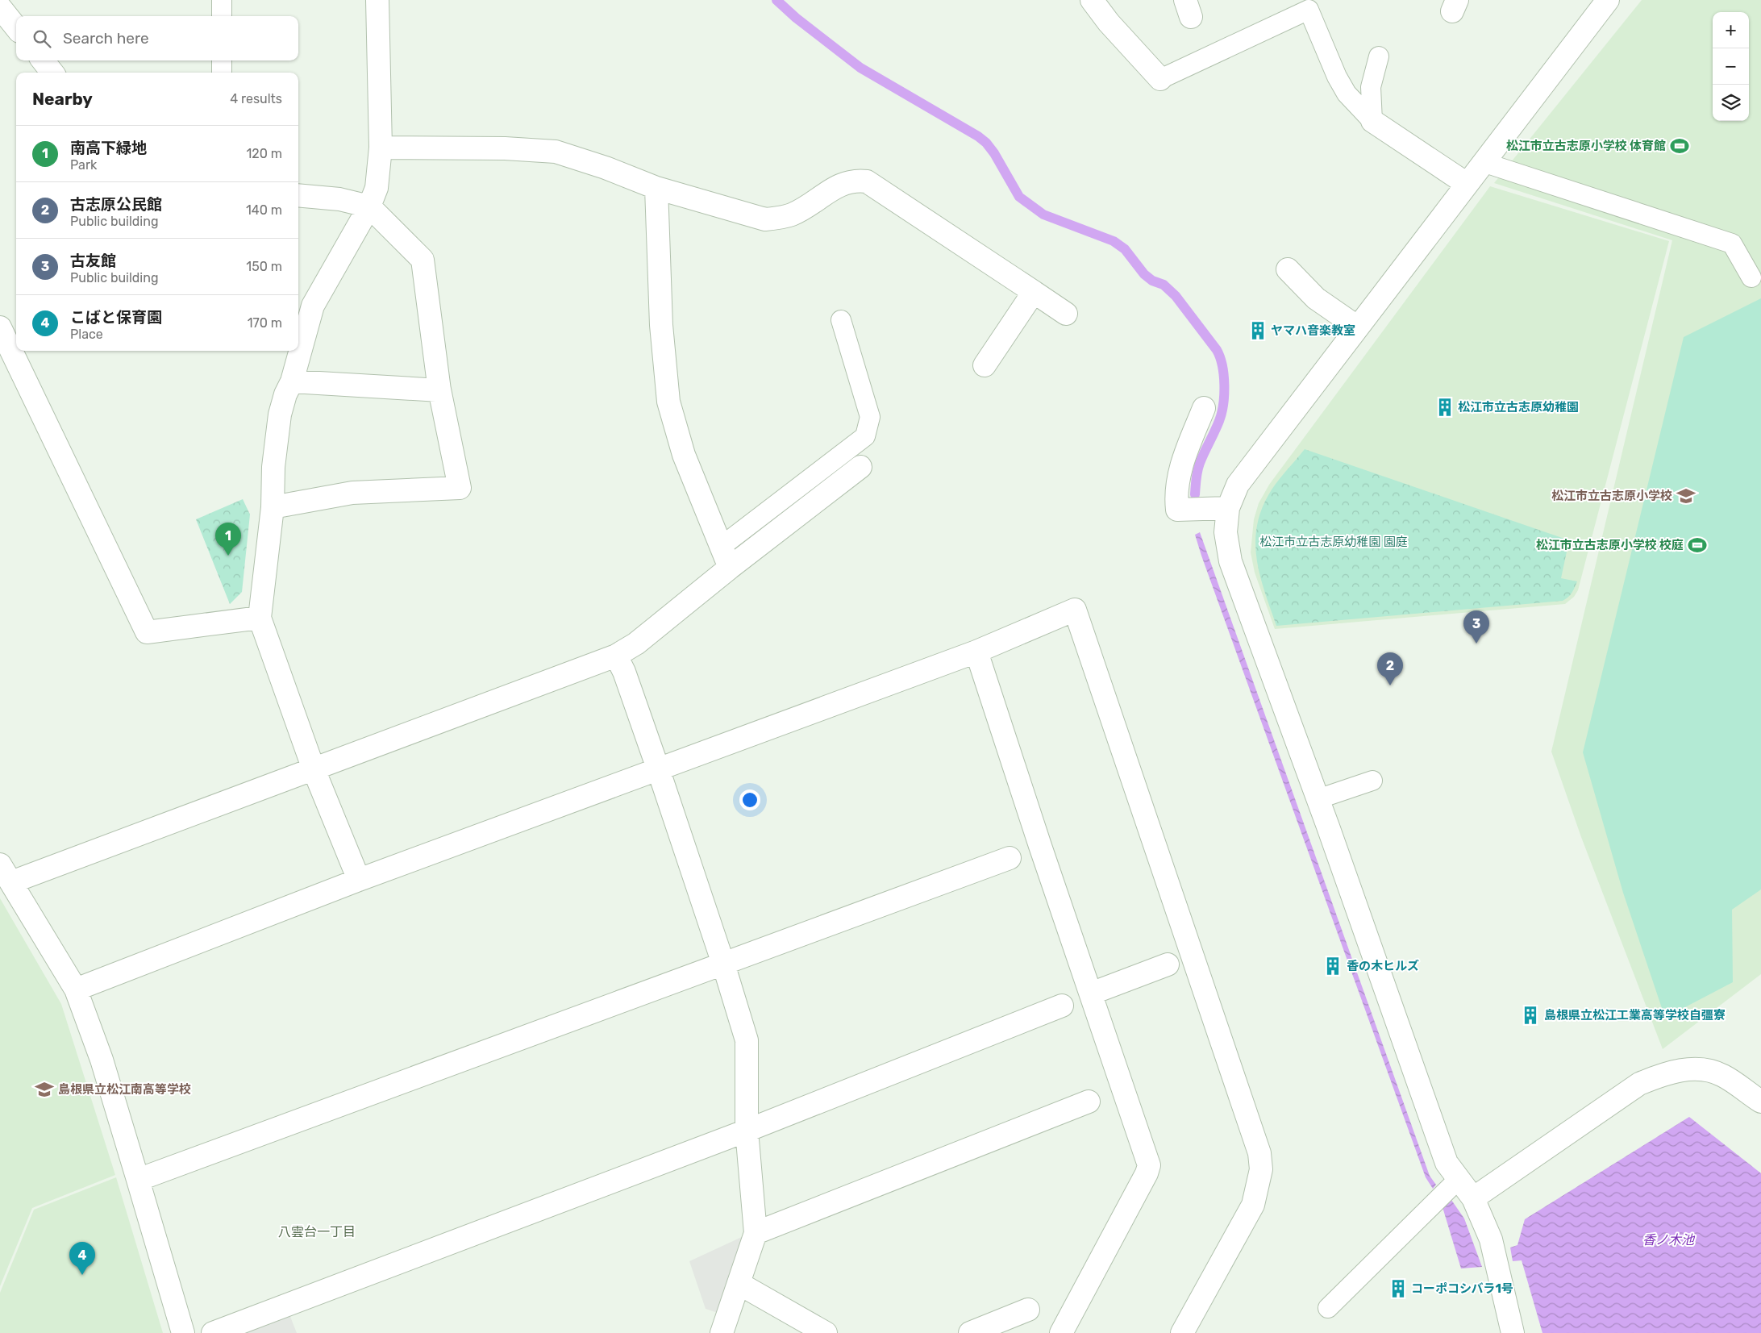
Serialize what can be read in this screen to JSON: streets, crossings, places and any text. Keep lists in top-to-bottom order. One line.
{"districts":["八雲台一丁目"],"water":["香ノ木池"],"parks":["松江市立古志原幼稚園 園庭"],"places":{"sports":["松江市立古志原小学校 体育館","松江市立古志原小学校 校庭"],"building":["ヤマハ音楽教室","松江市立古志原幼稚園","香の木ヒルズ","島根県立松江工業高等学校自彊寮","コーポコシバラ1号"],"school or university":["松江市立古志原小学校","島根県立松江南高等学校"]},"page":{"map_buttons":["+","−"],"search":"Search here","heading":["Nearby","4 results"],"list":[{"mark":"1","name":"南高下緑地","note":"Park","value":"120 m"},{"mark":"2","name":"古志原公民館","note":"Public building","value":"140 m"},{"mark":"3","name":"古友館","note":"Public building","value":"150 m"},{"mark":"4","name":"こばと保育園","note":"Place","value":"170 m"}],"pins":["1","3","2","4"]}}
